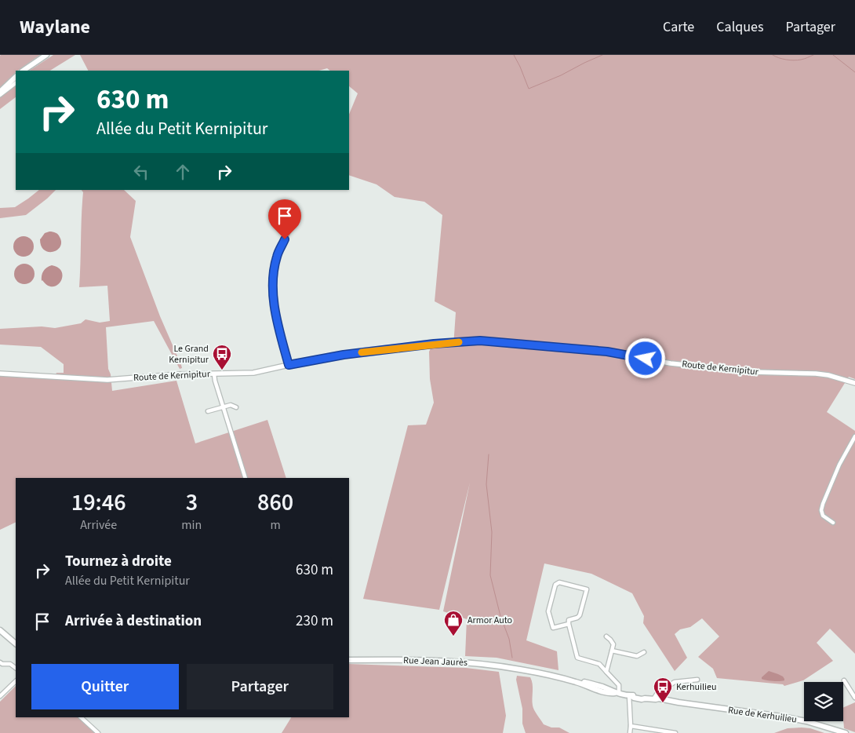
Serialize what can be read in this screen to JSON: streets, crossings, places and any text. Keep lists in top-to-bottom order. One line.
{"streets":{"main road":["Rue Jean Jaurès","Rue de Kerhuilieu"],"street":["Route de Kernipitur"]},"places":{"bus stop":["Le Grand Kernipitur","Kerhuilieu"],"shop":["Armor Auto"]},"page":{"header":"Waylane","nav":["Carte","Calques","Partager"],"turn":["630 m","Allée du Petit Kernipitur"],"eta":["19:46","Arrivée","3","min","860","m"],"list":[{"name":"Tournez à droite","note":"Allée du Petit Kernipitur","value":"630 m"},{"name":"Arrivée à destination","value":"230 m"}],"buttons":["Quitter","Partager"]}}
